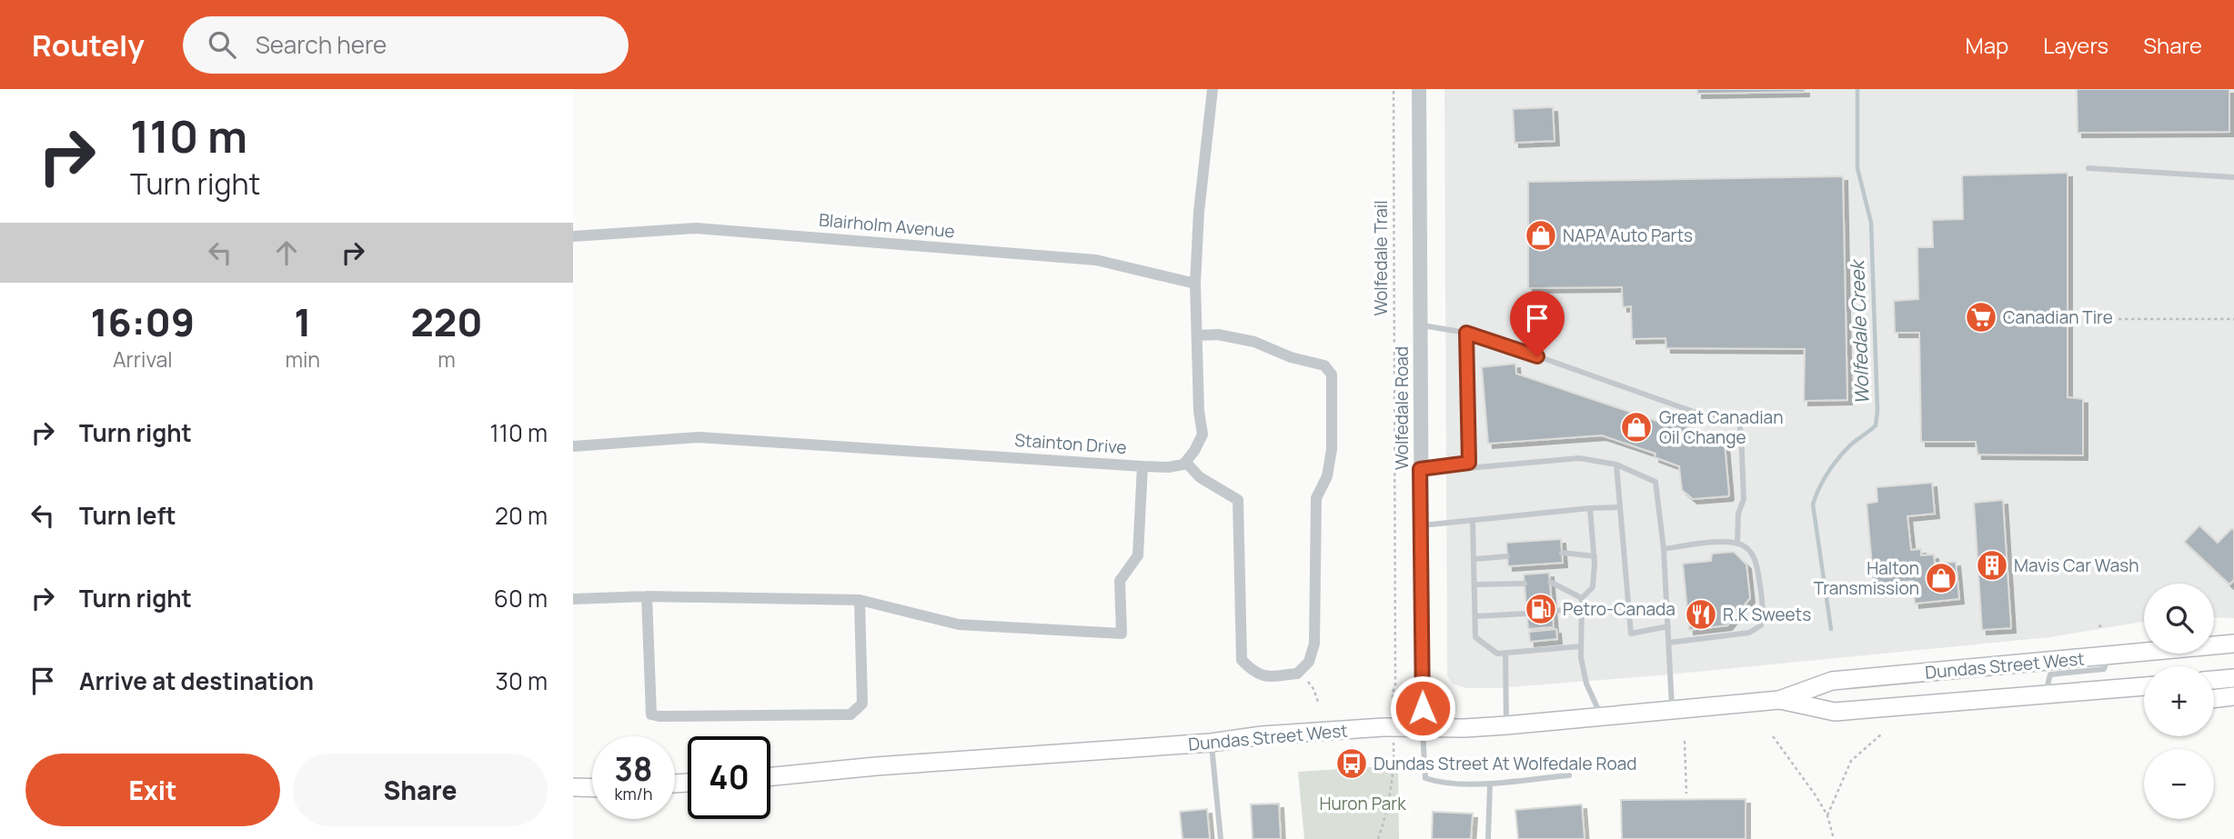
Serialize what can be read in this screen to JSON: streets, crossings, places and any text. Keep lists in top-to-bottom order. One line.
{"streets":{"main road":["Dundas Street West"],"street":["Blairholm Avenue","Wolfedale Road","Stainton Drive"],"path":["Wolfedale Trail"]},"crossings":[["Wolfedale Road","Dundas Street West"]],"water":["Wolfedale Creek"],"parks":["Huron Park"],"places":{"shop":["NAPA Auto Parts","Great Canadian Oil Change","Halton Transmission"],"supermarket":["Canadian Tire"],"building":["Mavis Car Wash"],"fuel station":["Petro-Canada"],"restaurant":["R.K Sweets"],"bus stop":["Dundas Street At Wolfedale Road"]},"page":{"header":"Routely","search":"Search here","nav":["Map","Layers","Share"],"turn":["110 m","Turn right"],"eta":["16:09","Arrival","1","min","220","m"],"list":[{"name":"Turn right","value":"110 m"},{"name":"Turn left","value":"20 m"},{"name":"Turn right","value":"60 m"},{"name":"Arrive at destination","value":"30 m"}],"map_buttons":["+","−"],"speed":"38 km/h","limit":"40","buttons":["Exit","Share"]}}
